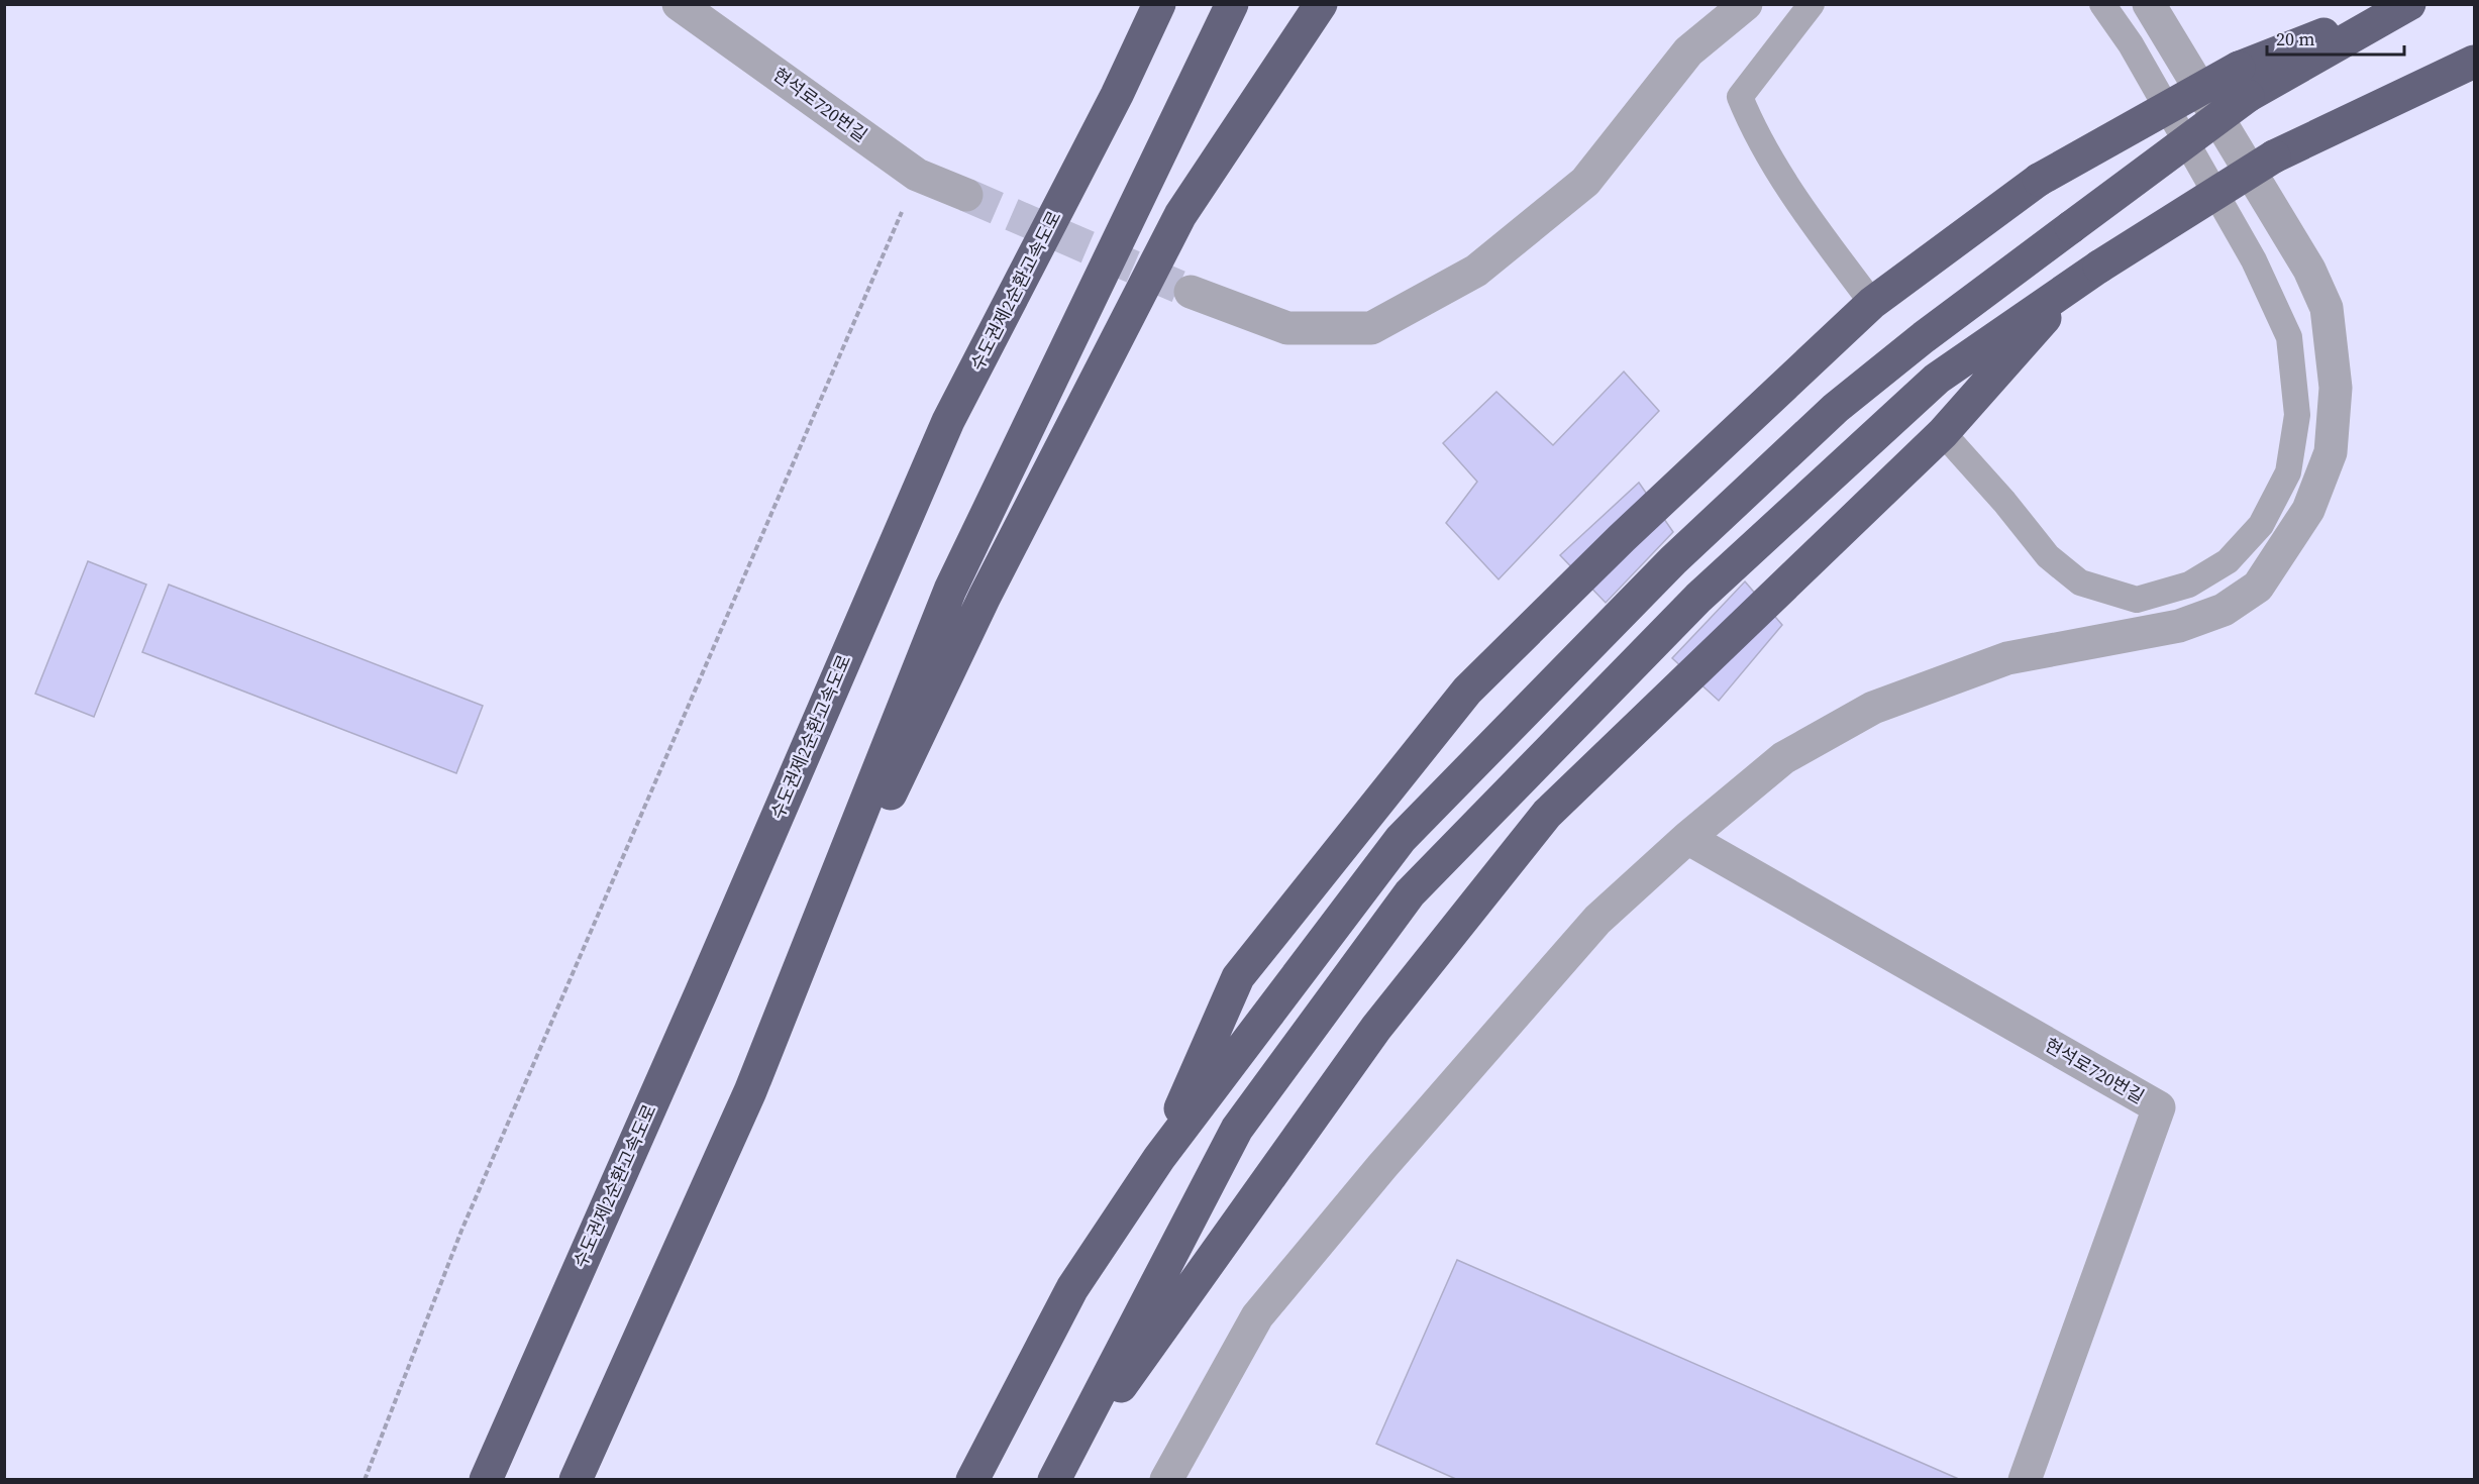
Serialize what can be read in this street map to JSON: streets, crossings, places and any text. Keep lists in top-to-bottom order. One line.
{"streets":{"highway":["수도권제2순환고속도로"],"street":["현석로720번길"]},"scale_bar":"20 m"}
